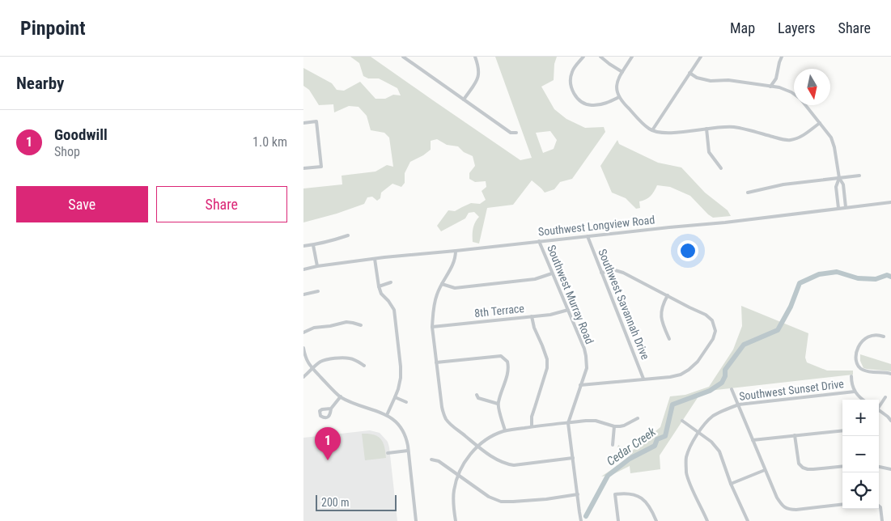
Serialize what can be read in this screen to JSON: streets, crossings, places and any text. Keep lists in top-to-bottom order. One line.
{"streets":{"street":["Southwest Longview Road","Southwest Murray Road","Southwest Savannah Drive","8th Terrace","Southwest Sunset Drive"]},"crossings":[["Southwest Longview Road","Southwest Murray Road"],["Southwest Longview Road","Southwest Savannah Drive"],["Southwest Murray Road","8th Terrace"]],"water":["Cedar Creek"],"scale_bar":"200 m","north":"bottom","page":{"header":"Pinpoint","nav":["Map","Layers","Share"],"heading":"Nearby","list":[{"mark":"1","name":"Goodwill","note":"Shop","value":"1.0 km"}],"buttons":["Save","Share"],"map_buttons":["+","−"],"pins":"1","scale":"200 m"}}
